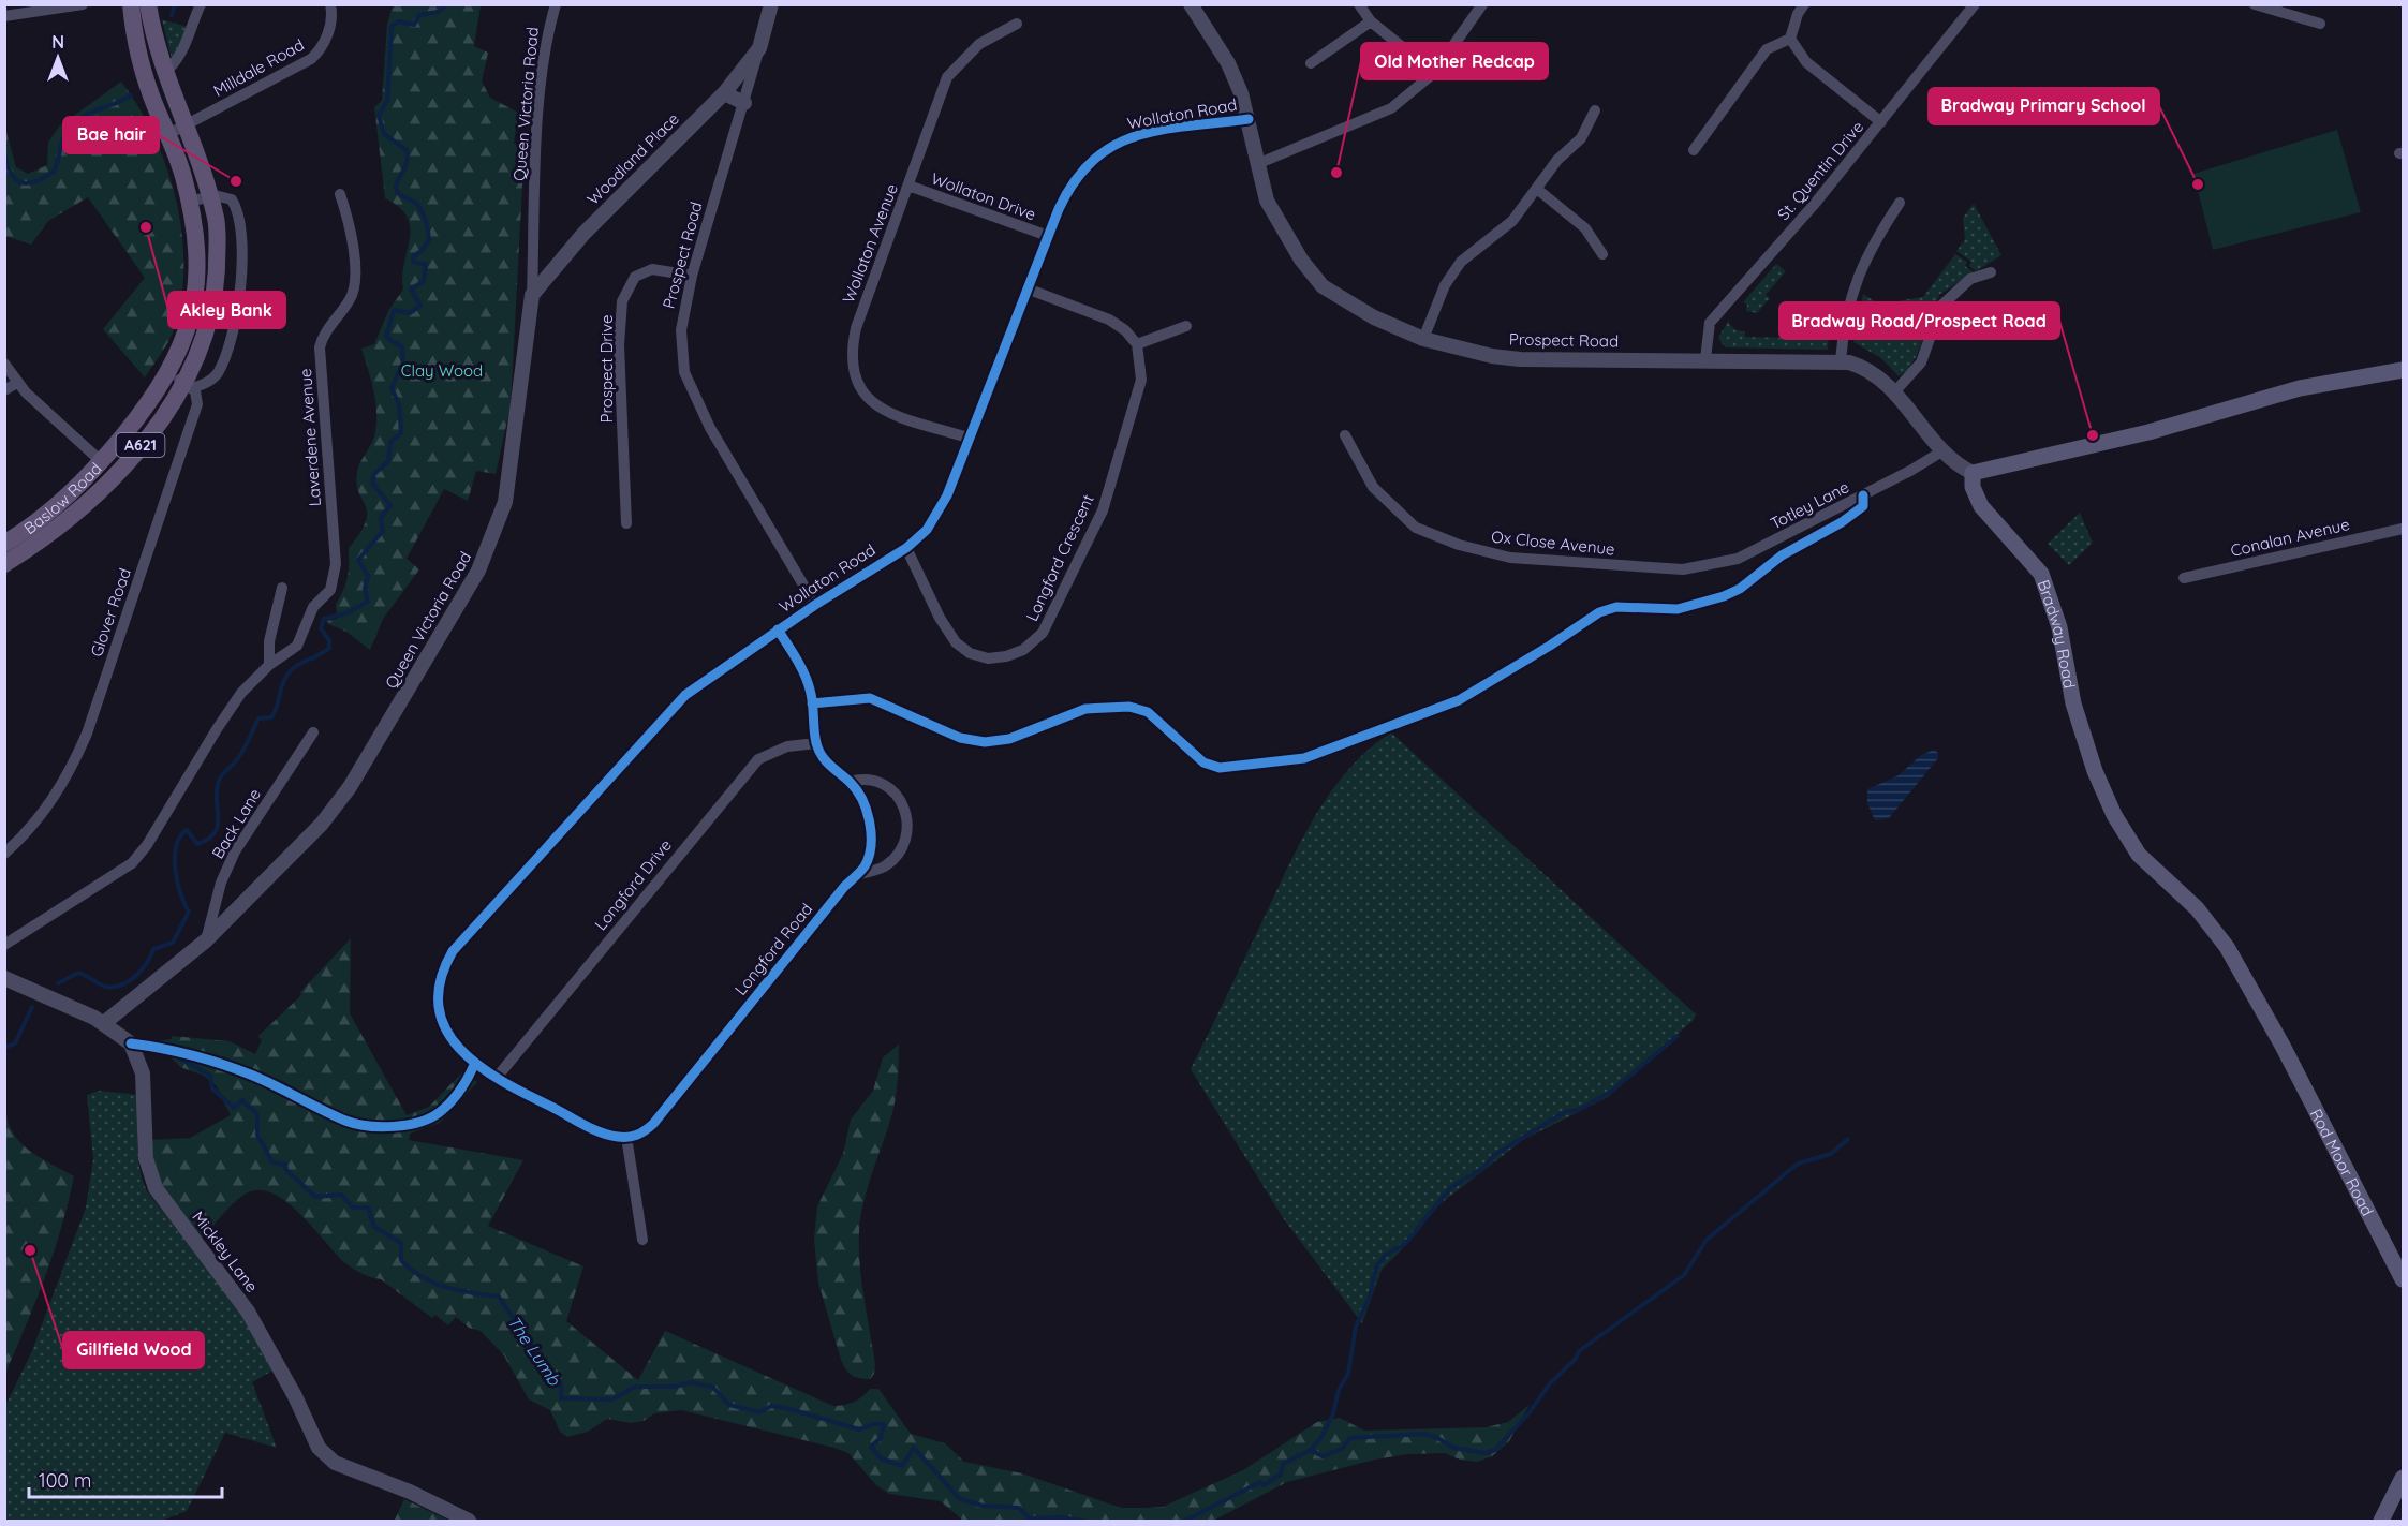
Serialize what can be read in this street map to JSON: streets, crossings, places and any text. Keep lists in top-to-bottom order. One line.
{"streets":{"main road":["A621","Baslow Road","Bradway Road","Rod Moor Road"],"street":["Milldale Road","Queen Victoria Road","Wollaton Road","Woodland Place","St. Quentin Drive","Wollaton Drive","Wollaton Avenue","Prospect Road","Prospect Drive","Laverdene Avenue","Totley Lane","Conalan Avenue","Ox Close Avenue","Longford Crescent","Glover Road","Back Lane","Longford Drive","Longford Road","Mickley Lane"]},"crossings":[["Milldale Road","A621"],["Milldale Road","Baslow Road"],["Queen Victoria Road","Woodland Place"],["Queen Victoria Road","Back Lane"],["Queen Victoria Road","Mickley Lane"],["Wollaton Road","Wollaton Drive"],["Wollaton Road","Wollaton Avenue"],["Wollaton Road","Prospect Road"],["Wollaton Road","Longford Crescent"],["Wollaton Road","Longford Drive"],["Wollaton Road","Longford Road"],["Woodland Place","Prospect Road"],["St. Quentin Drive","Prospect Road"],["Wollaton Drive","Wollaton Avenue"],["Prospect Road","Prospect Drive"],["Prospect Road","Totley Lane"],["Prospect Road","Bradway Road"],["A621","Baslow Road"],["A621","Glover Road"],["Baslow Road","Glover Road"],["Totley Lane","Ox Close Avenue"],["Bradway Road","Rod Moor Road"],["Longford Drive","Longford Road"]],"water":["The Lumb"],"parks":["Clay Wood"],"places":["Old Mother Redcap","Bae hair","Bradway Primary School","Akley Bank","Bradway Road/Prospect Road","Gillfield Wood"],"scale_bar":"100 m","north":"top"}
